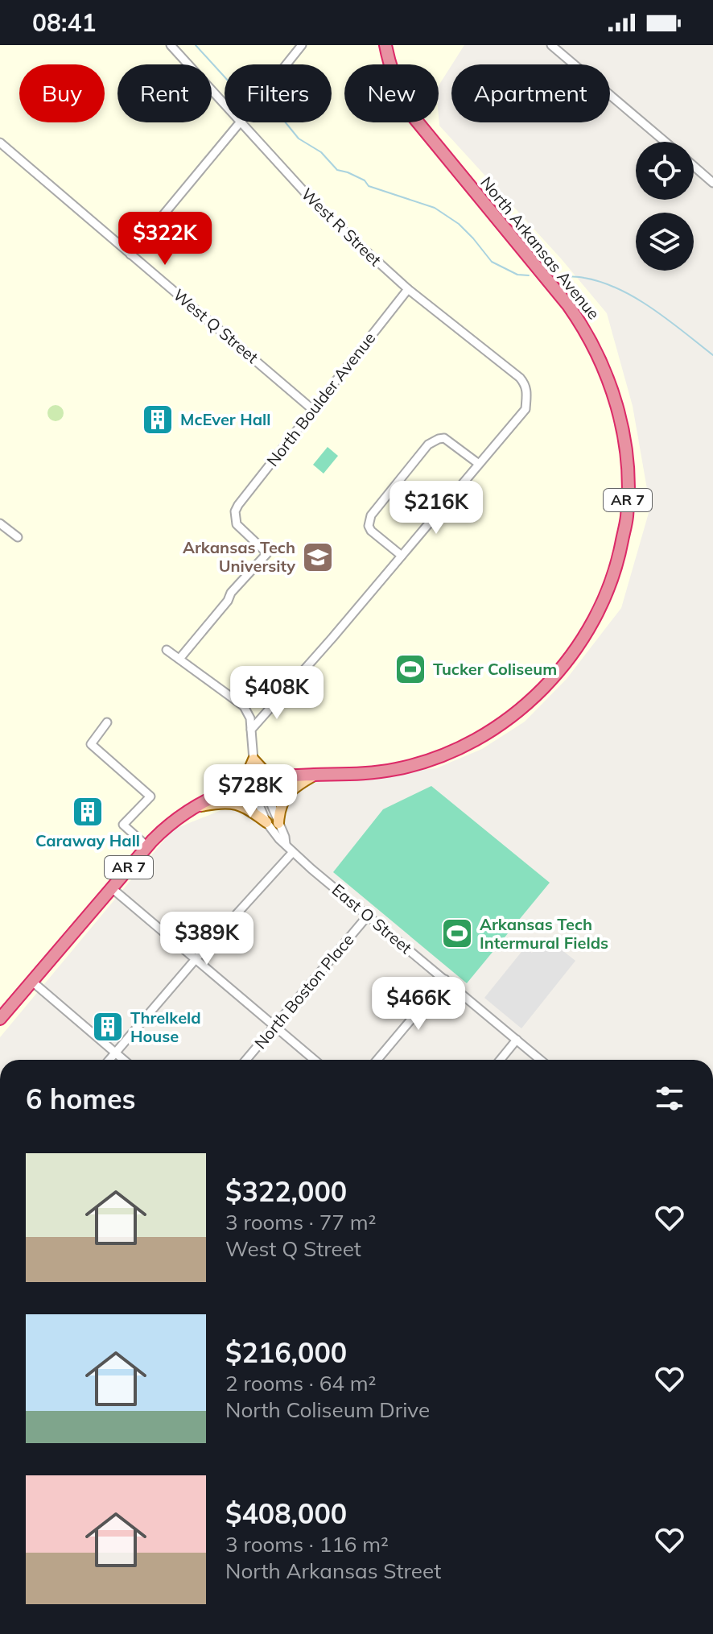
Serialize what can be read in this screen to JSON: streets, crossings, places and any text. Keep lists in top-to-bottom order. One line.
{"streets":{"highway":["North Arkansas Avenue","AR 7"],"street":["West R Street","West Q Street","North Boulder Avenue","East O Street","North Boston Place"]},"crossings":[["West R Street","North Boulder Avenue"],["North Arkansas Avenue","East O Street"],["West Q Street","North Boulder Avenue"],["East O Street","North Boston Place"]],"places":{"building":["McEver Hall","Caraway Hall","Threlkeld House"],"school or university":["Arkansas Tech University"],"sports":["Tucker Coliseum","Arkansas Tech Intermural Fields"]},"page":{"status":"08:41","chip":["Buy","Rent","Filters","New","Apartment"],"price":["$322K","$216K","$408K","$728K","$389K","$466K"],"heading":"6 homes","list":[{"name":"$322,000","note":"3 rooms · 77 m² · West Q Street"},{"name":"$216,000","note":"2 rooms · 64 m² · North Coliseum Drive"},{"name":"$408,000","note":"3 rooms · 116 m² · North Arkansas Street"}]}}
